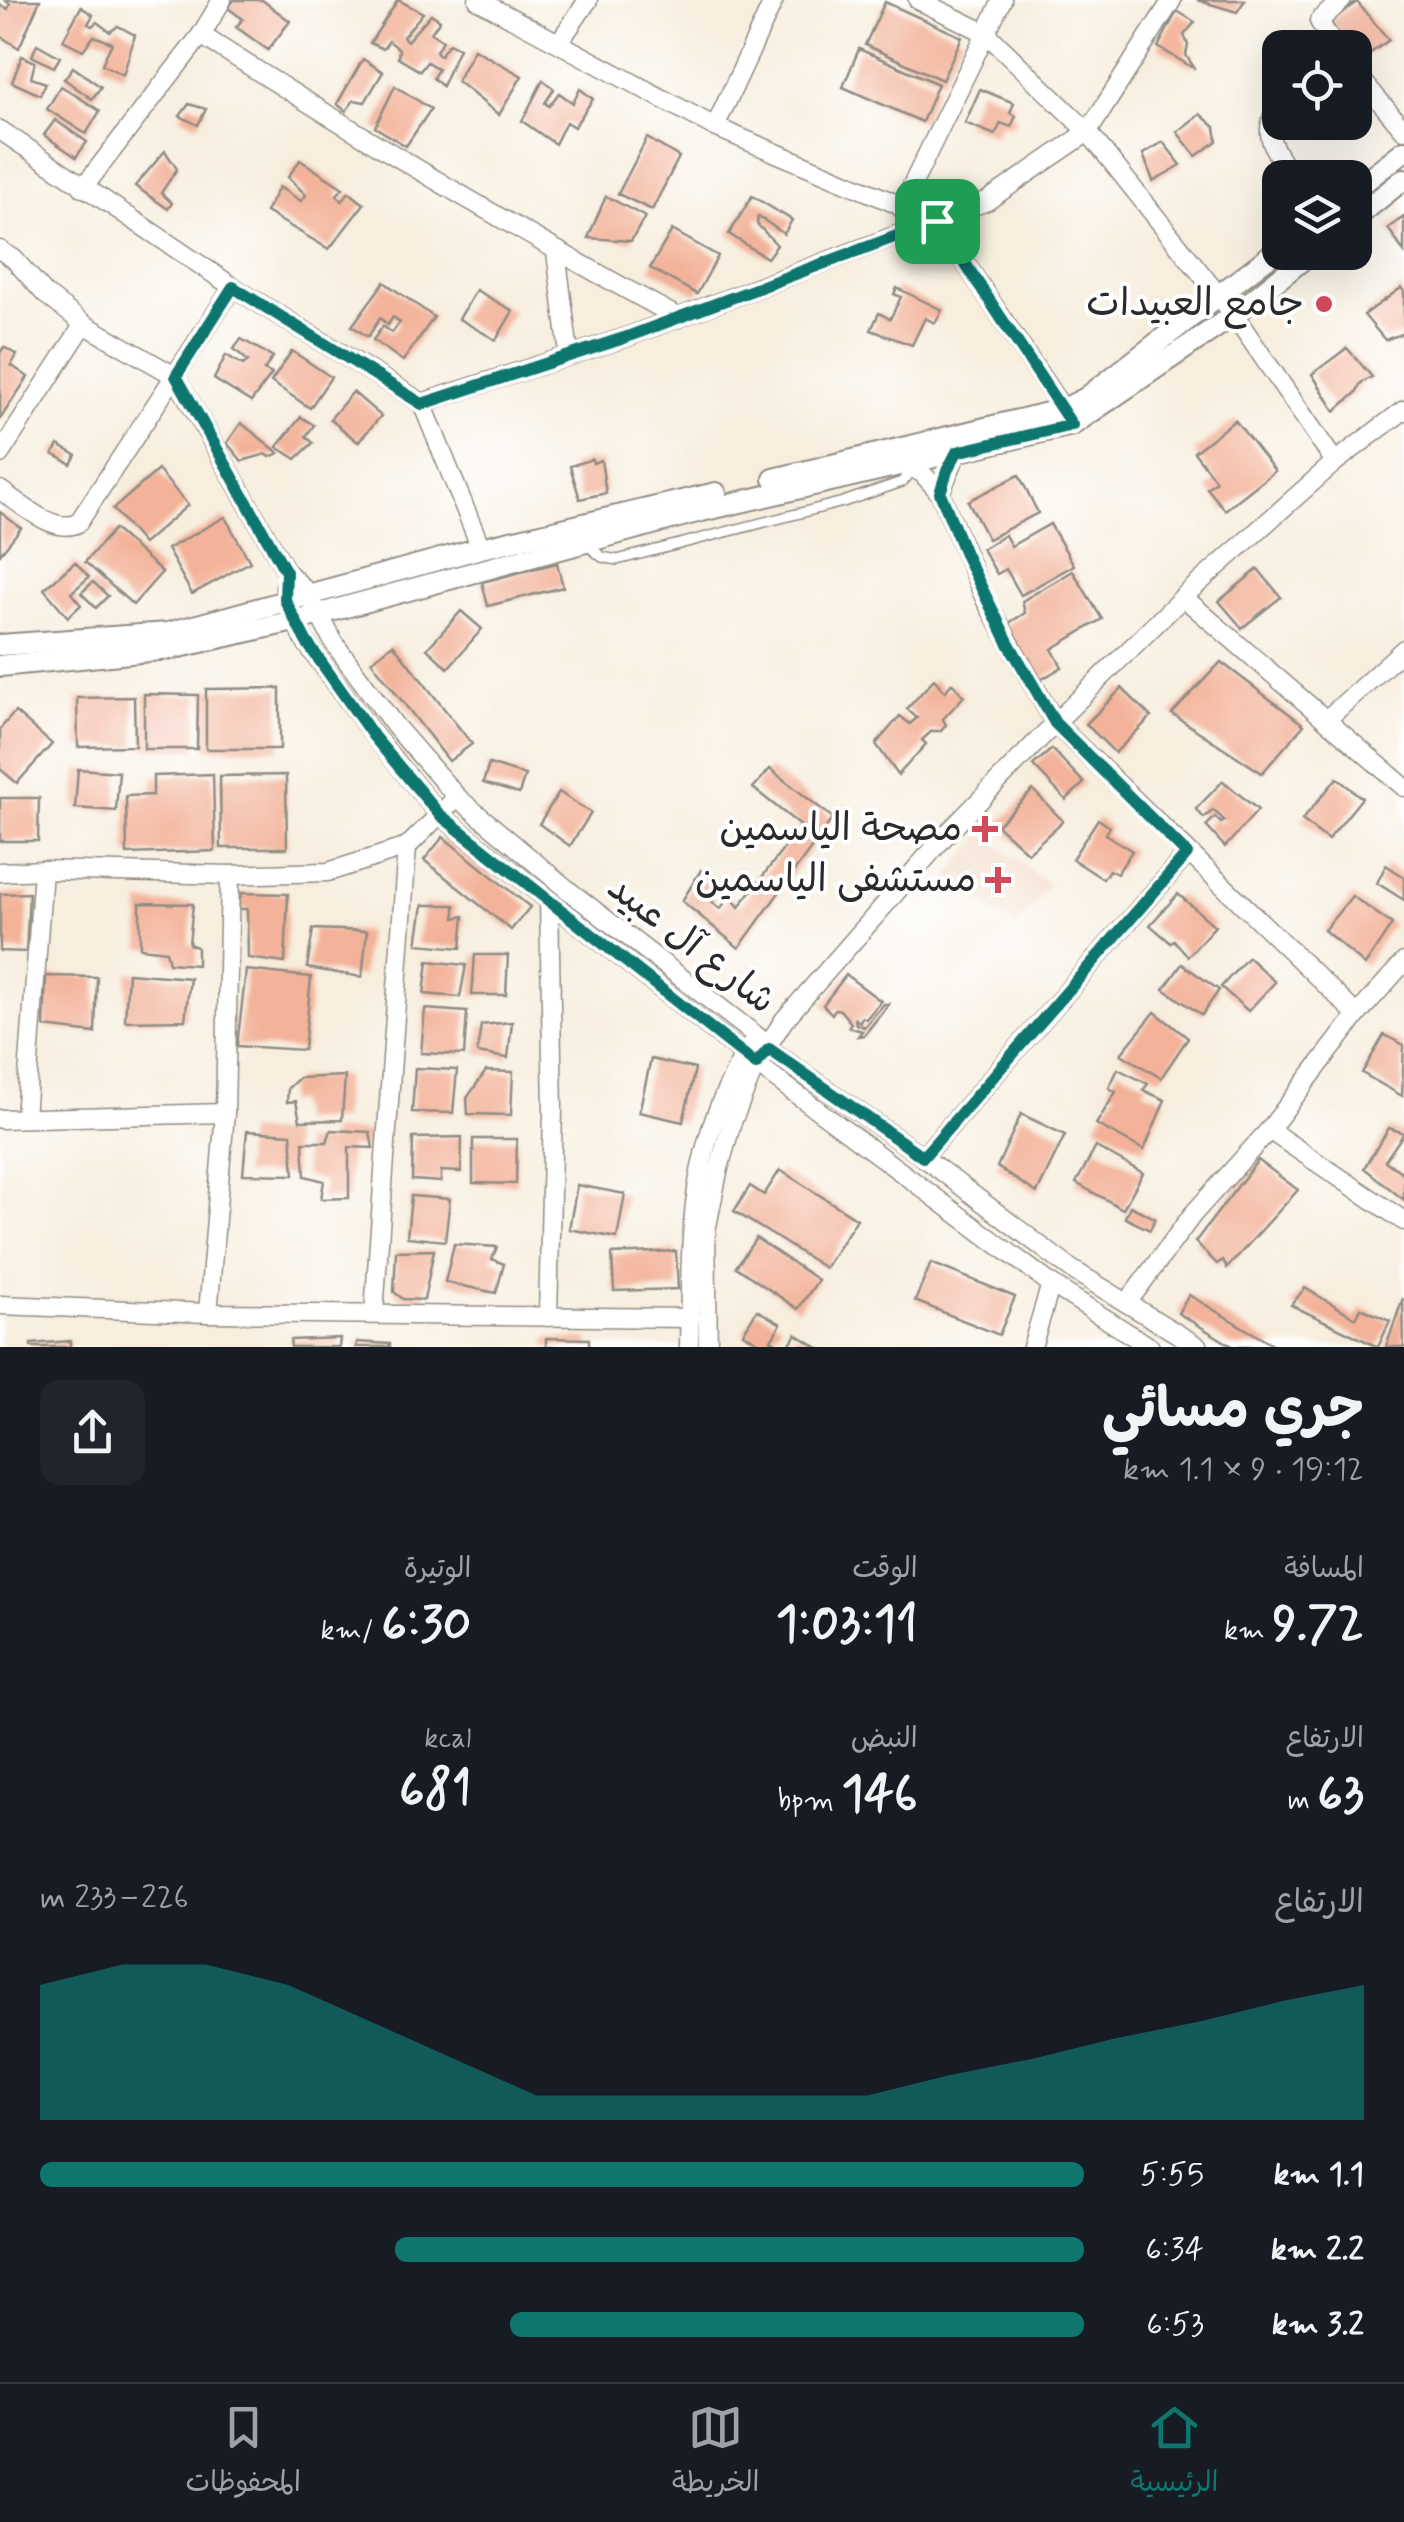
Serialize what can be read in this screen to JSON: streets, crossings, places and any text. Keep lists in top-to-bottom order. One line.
{"streets":{"street":["شارع آل عبيد"]},"places":{"other":["جامع العبيدات"],"health":["مصحة الياسمين","مستشفى الياسمين"]},"page":{"heading":["جري مسائي","19:12 · 9 × 1.1 km"],"stats":[["المسافة","9.72 km"],["الوقت","1:03:11"],["الوتيرة","6:30 /km"],["الارتفاع","63 m"],["النبض","146 bpm"],["kcal","681"]],"chart":["الارتفاع","226–233 m"],"list":[{"name":"1.1 km","note":"5:55"},{"name":"2.2 km","note":"6:34"},{"name":"3.2 km","note":"6:53"}],"tabs":["الرئيسية","الخريطة","المحفوظات"]}}
